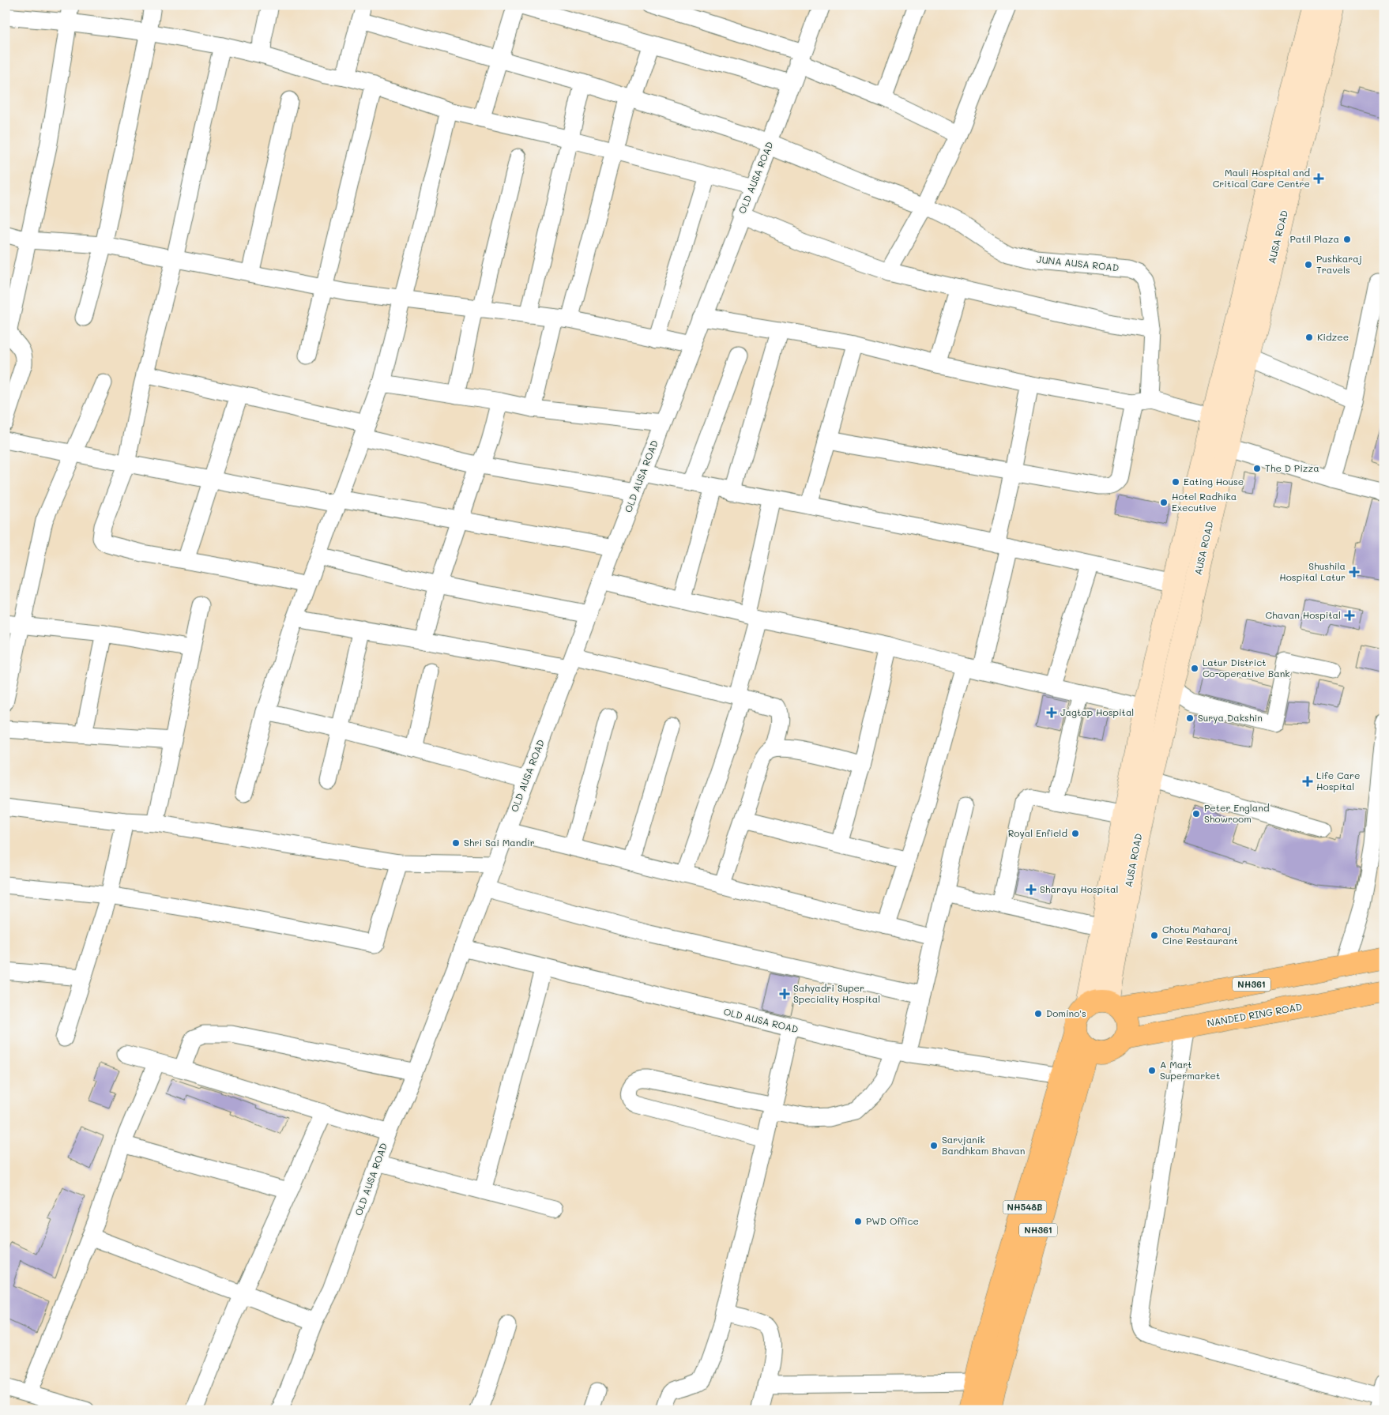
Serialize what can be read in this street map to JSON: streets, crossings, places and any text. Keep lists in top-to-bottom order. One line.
{"streets":{"highway":["NH361","NANDED RING ROAD","NH548B"],"main road":["AUSA ROAD"],"street":["OLD AUSA ROAD","JUNA AUSA ROAD"]},"crossings":[["OLD AUSA ROAD","JUNA AUSA ROAD"],["OLD AUSA ROAD","NH548B"],["AUSA ROAD","NH361"],["AUSA ROAD","NANDED RING ROAD"],["NH361","NANDED RING ROAD"]],"places":{"health":["Mauli Hospital and Critical Care Centre","Shushila Hospital Latur","Chavan Hospital","Jagtap Hospital","Life Care Hospital","Sharayu Hospital","Sahyadri Super Speciality Hospital"],"other":["Patil Plaza","Pushkaraj Travels","Kidzee","The D Pizza","Eating House","Hotel Radhika Executive","Latur District Co-operative Bank","Surya Dakshin","Peter England Showroom","Royal Enfield","Shri Sai Mandir","Chotu Maharaj Cine Restaurant","Domino's","A Mart Supermarket","Sarvjanik Bandhkam Bhavan","PWD Office"]}}
